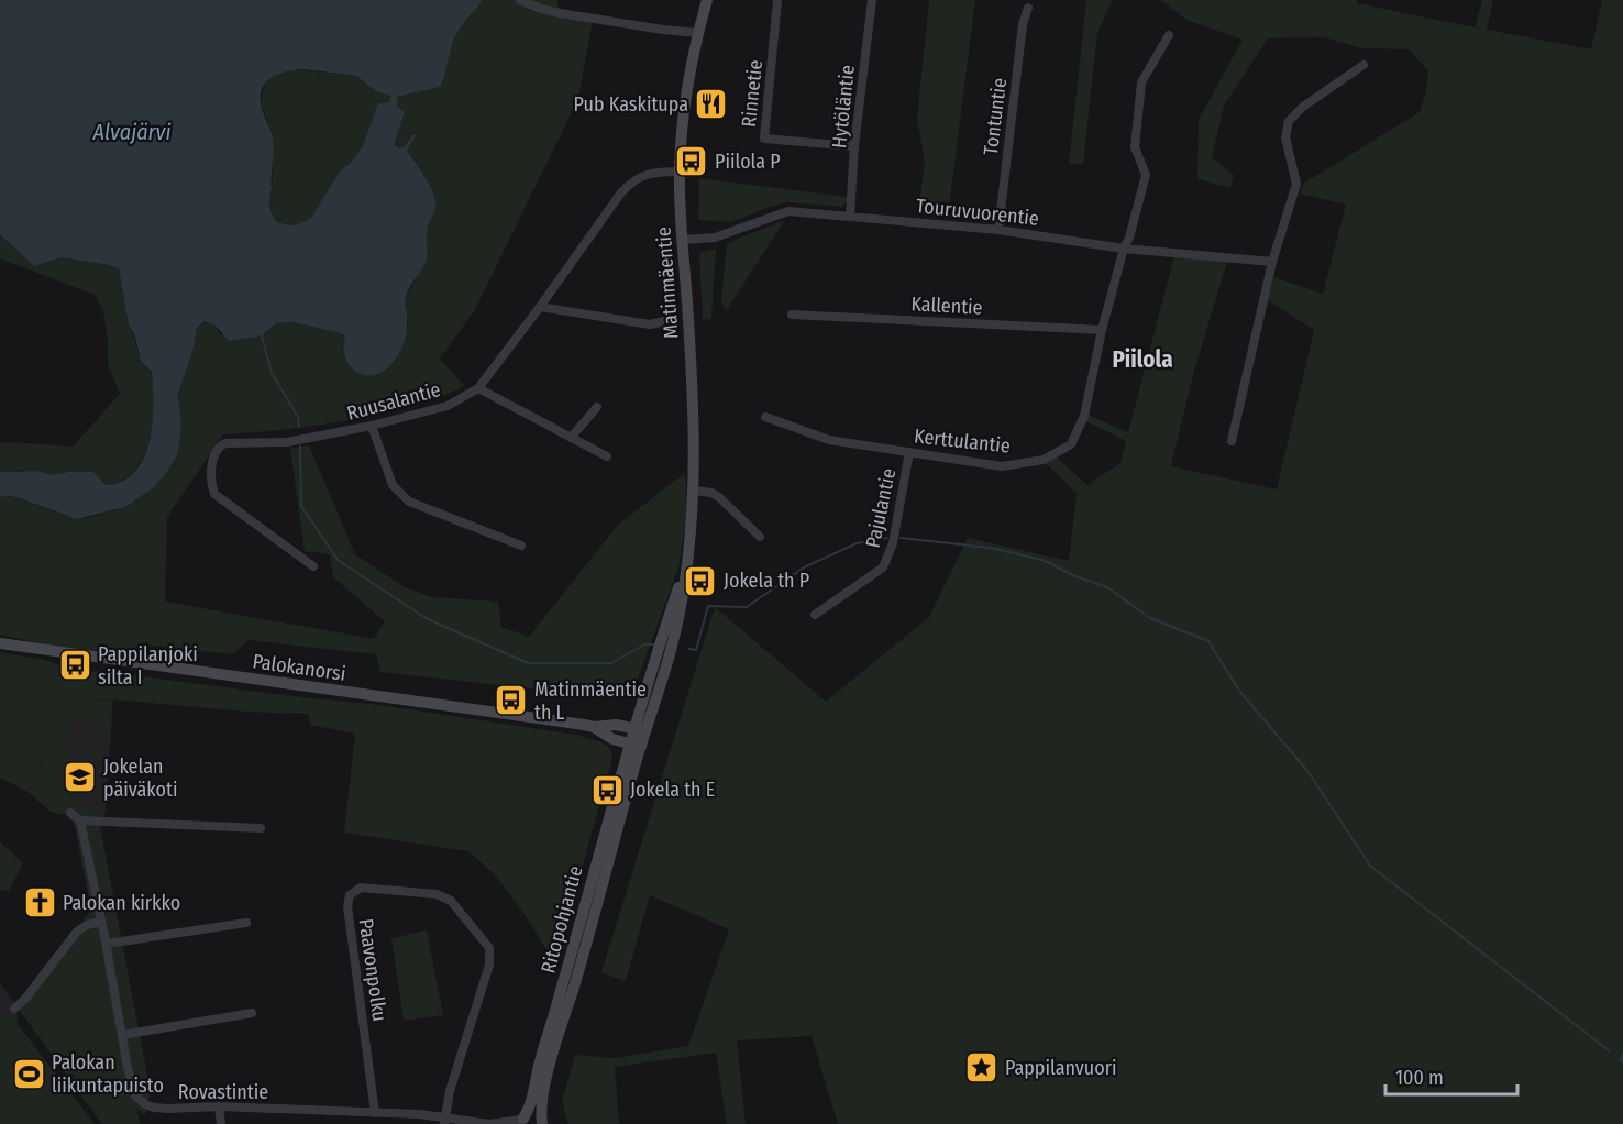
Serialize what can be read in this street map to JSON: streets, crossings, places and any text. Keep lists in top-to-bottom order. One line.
{"streets":{"main road":["Matinmäentie","Palokanorsi","Ritopohjantie"],"street":["Rinnetie","Hytöläntie","Tontuntie","Touruvuorentie","Kallentie","Ruusalantie","Kerttulantie","Pajulantie","Paavonpolku","Rovastintie"]},"crossings":[["Rinnetie","Hytöläntie"],["Hytöläntie","Touruvuorentie"],["Tontuntie","Touruvuorentie"],["Touruvuorentie","Matinmäentie"],["Touruvuorentie","Kerttulantie"],["Matinmäentie","Ruusalantie"],["Matinmäentie","Palokanorsi"],["Matinmäentie","Ritopohjantie"],["Kallentie","Kerttulantie"],["Kerttulantie","Pajulantie"],["Palokanorsi","Ritopohjantie"],["Ritopohjantie","Rovastintie"],["Paavonpolku","Rovastintie"]],"districts":["Piilola"],"water":["Alvajärvi"],"places":{"restaurant":["Pub Kaskitupa"],"bus stop":["Piilola P","Jokela th P","Pappilanjoki silta I","Matinmäentie th L","Jokela th E"],"school or university":["Jokelan päiväkoti"],"church":["Palokan kirkko"],"place":["Pappilanvuori"],"sports":["Palokan liikuntapuisto"]},"scale_bar":"100 m"}
